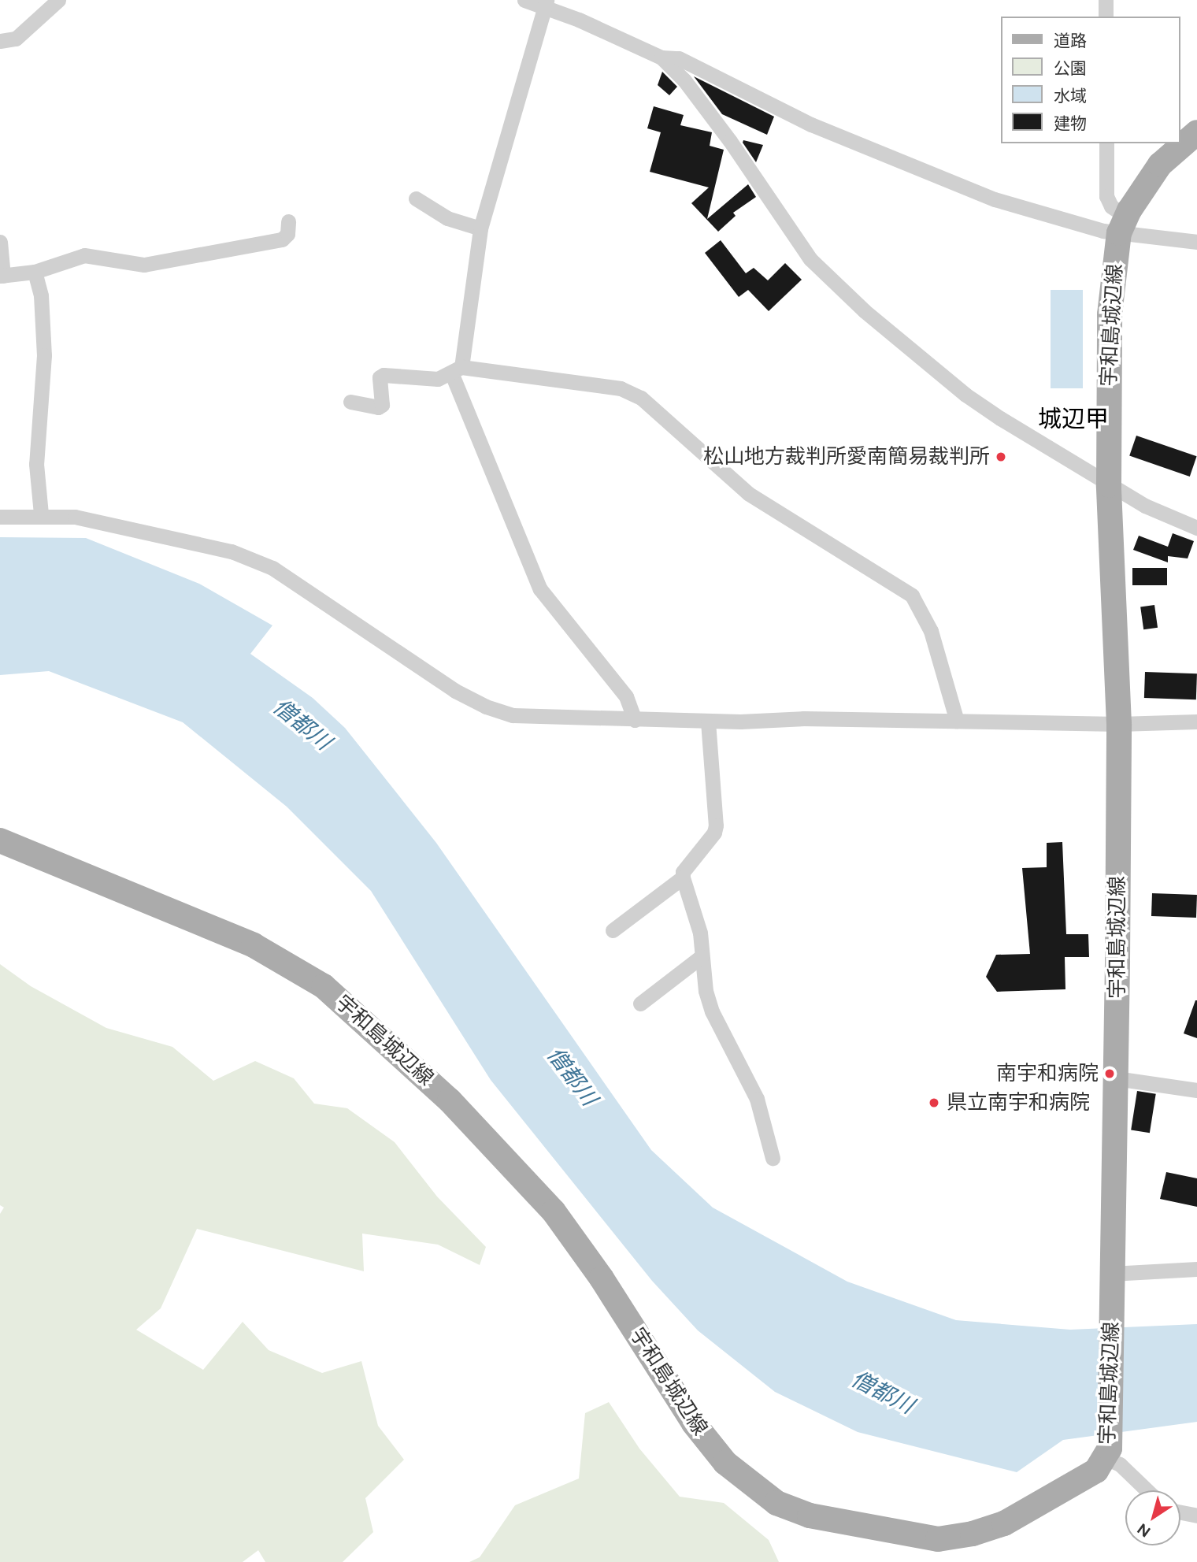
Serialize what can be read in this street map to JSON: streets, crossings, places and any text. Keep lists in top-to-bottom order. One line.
{"streets":{"main road":["宇和島城辺線"]},"districts":["城辺甲"],"water":["僧都川"],"places":["松山地方裁判所愛南簡易裁判所","南宇和病院","県立南宇和病院"],"legend":["道路","公園","水域","建物"],"north":"bottom left"}
